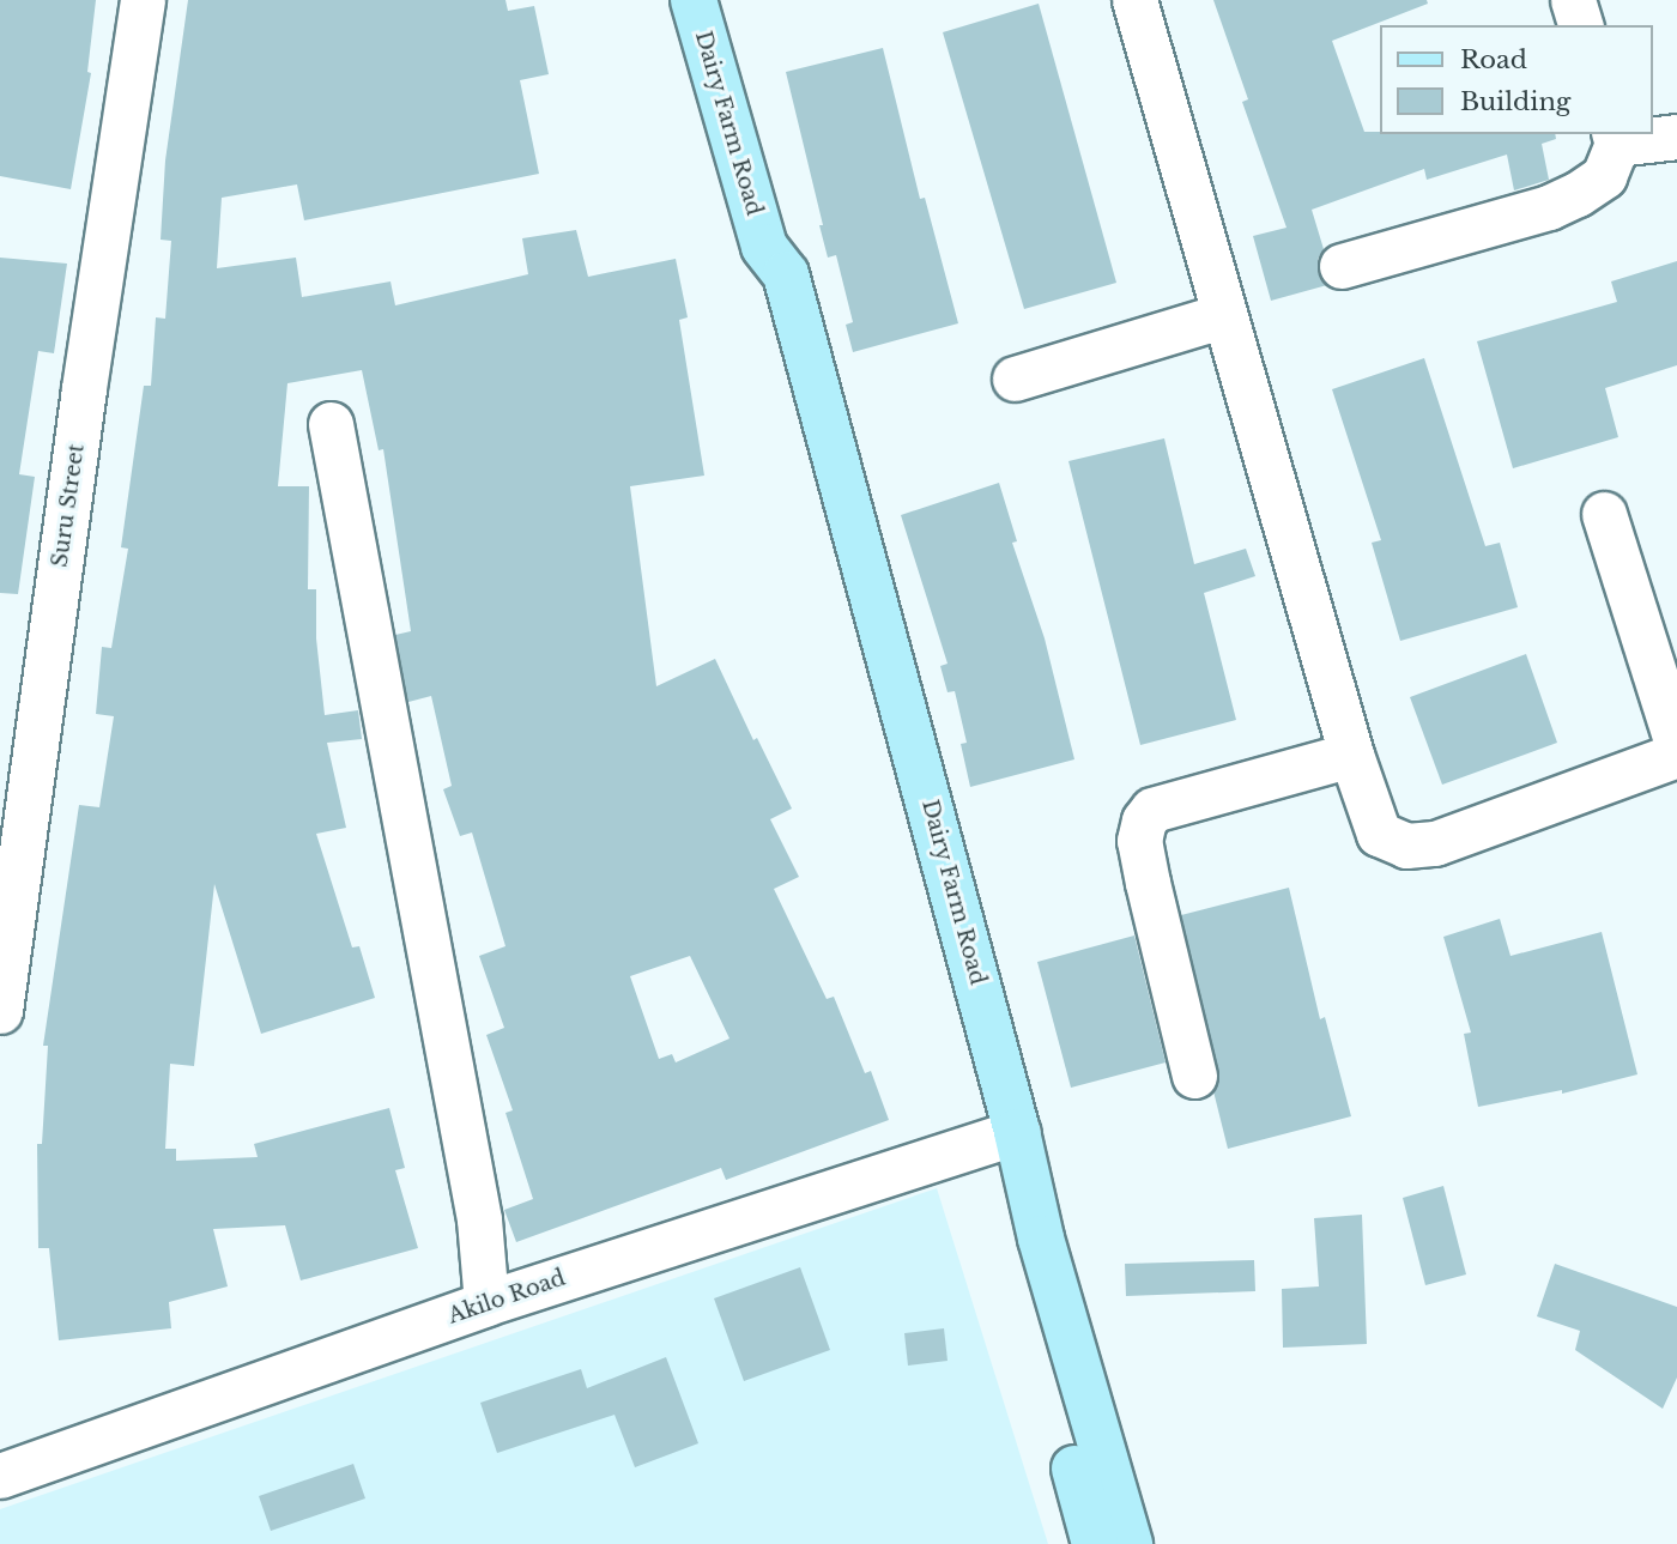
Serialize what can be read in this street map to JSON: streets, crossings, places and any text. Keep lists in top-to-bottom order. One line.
{"streets":{"main road":["Dairy Farm Road"],"street":["Suru Street","Akilo Road"]},"crossings":[["Dairy Farm Road","Akilo Road"]],"legend":["Road","Building"]}
